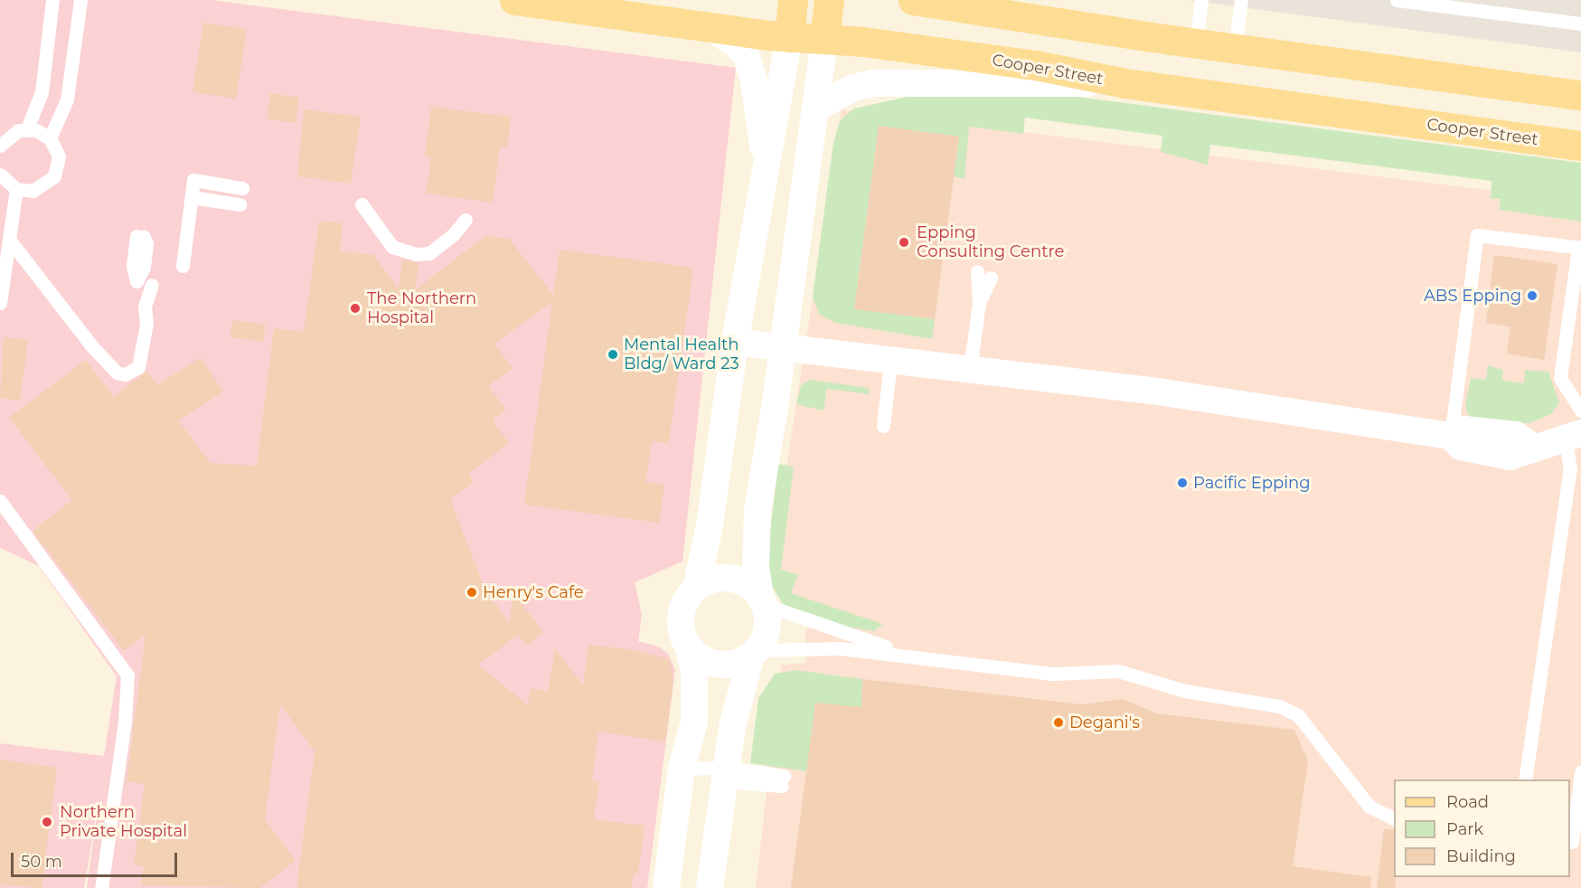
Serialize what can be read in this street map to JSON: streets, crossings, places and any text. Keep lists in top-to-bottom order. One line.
{"streets":{"main road":["Cooper Street"]},"places":["Epping Consulting Centre","ABS Epping","The Northern Hospital","Mental Health Bldg/ Ward 23","Pacific Epping","Henry's Cafe","Degani's","Northern Private Hospital"],"legend":["Road","Park","Building"],"scale_bar":"50 m"}
